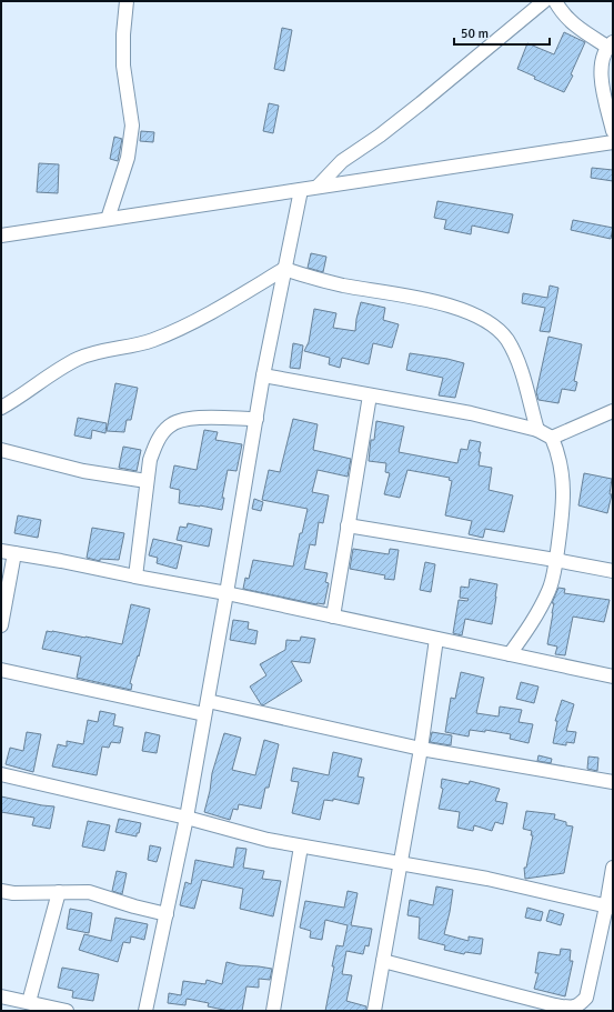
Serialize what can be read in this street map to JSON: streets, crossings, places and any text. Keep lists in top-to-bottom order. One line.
{"scale_bar":"50 m"}
